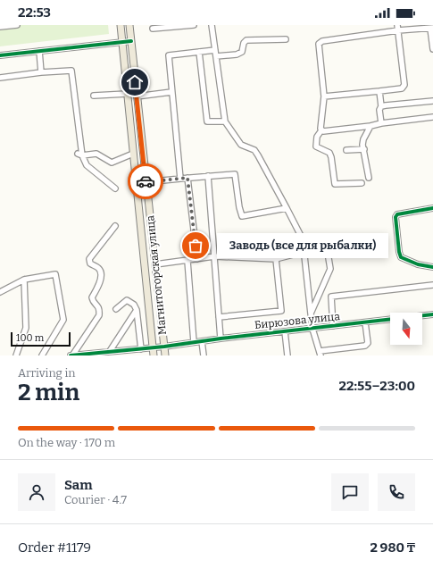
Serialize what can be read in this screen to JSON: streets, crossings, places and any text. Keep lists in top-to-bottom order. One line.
{"streets":{"main road":["Магнитогорская улица"],"street":["Бирюзова улица"]},"crossings":[["Магнитогорская улица","Бирюзова улица"]],"places":["Заводь (все для рыбалки)"],"scale_bar":"100 m","north":"bottom","page":{"status":"22:53","bubble":"Заводь (все для рыбалки)","scale":"100 m","heading":["2 min","Arriving in","22:55–23:00"],"panel":["Sam","Courier · 4.7","Order #1179","2 980 ₸"],"bar":"On the way · 170 m"}}
